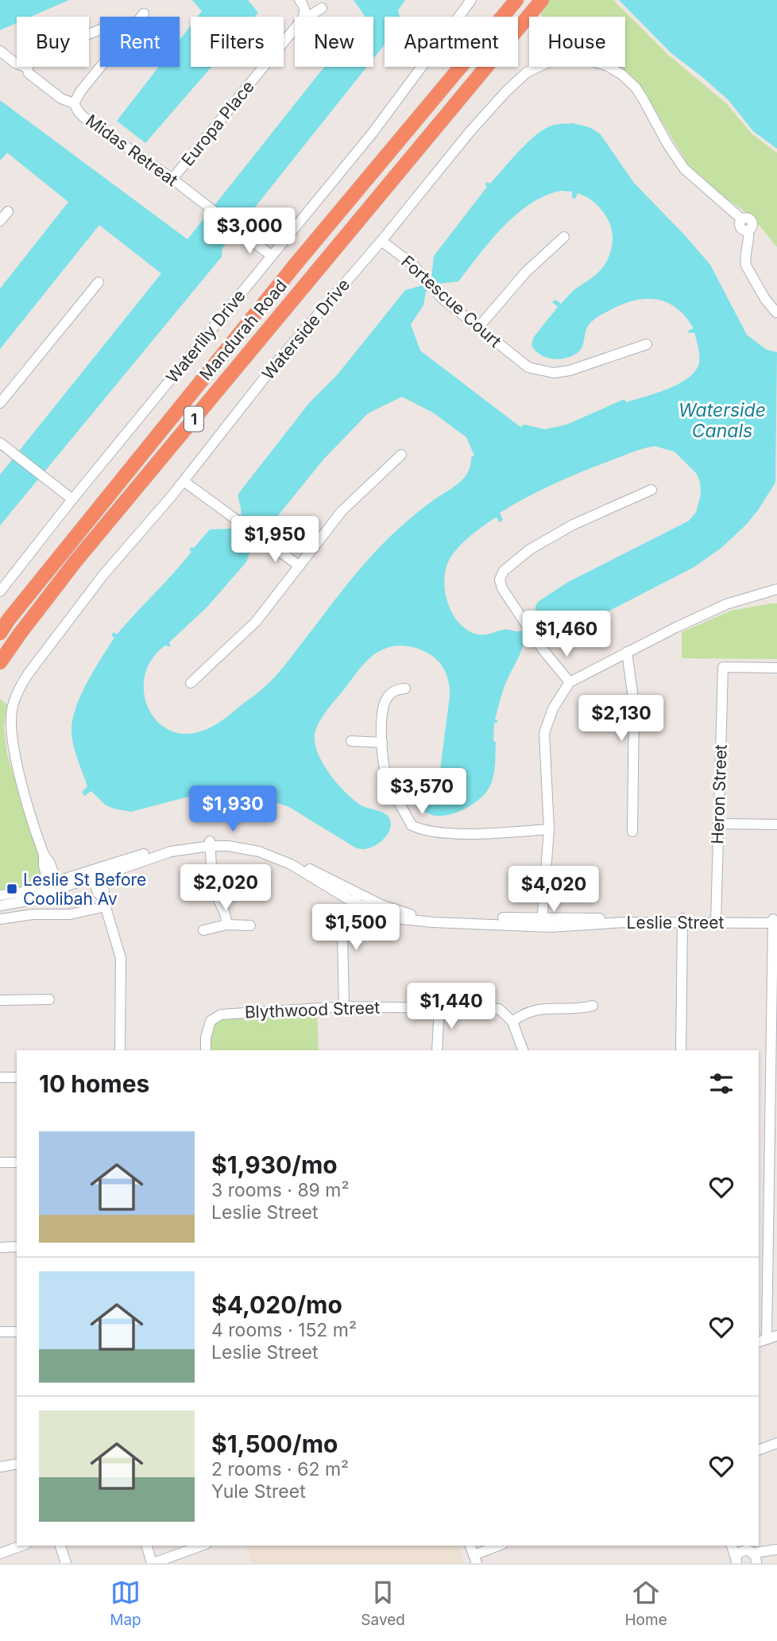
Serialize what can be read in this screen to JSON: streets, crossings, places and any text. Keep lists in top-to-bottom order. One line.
{"streets":{"highway":["Mandurah Road","1"],"street":["Europa Place","Midas Retreat","Fortescue Court","Waterside Drive","Waterlily Drive","Heron Street","Leslie Street","Blythwood Street"]},"crossings":[["Europa Place","Midas Retreat"],["Midas Retreat","Waterlily Drive"],["Fortescue Court","Waterside Drive"],["Waterside Drive","Leslie Street"],["Heron Street","Leslie Street"]],"water":["Waterside Canals"],"places":{"transit":["Leslie St Before Coolibah Av"]},"page":{"chip":["Buy","Rent","Filters","New","Apartment","House"],"price":["$3,000","$1,950","$1,460","$2,130","$3,570","$1,930","$2,020","$4,020","$1,500","$1,440"],"heading":"10 homes","list":[{"name":"$1,930/mo","note":"3 rooms · 89 m² · Leslie Street"},{"name":"$4,020/mo","note":"4 rooms · 152 m² · Leslie Street"},{"name":"$1,500/mo","note":"2 rooms · 62 m² · Yule Street"}],"tabs":["Map","Saved","Home"]}}
